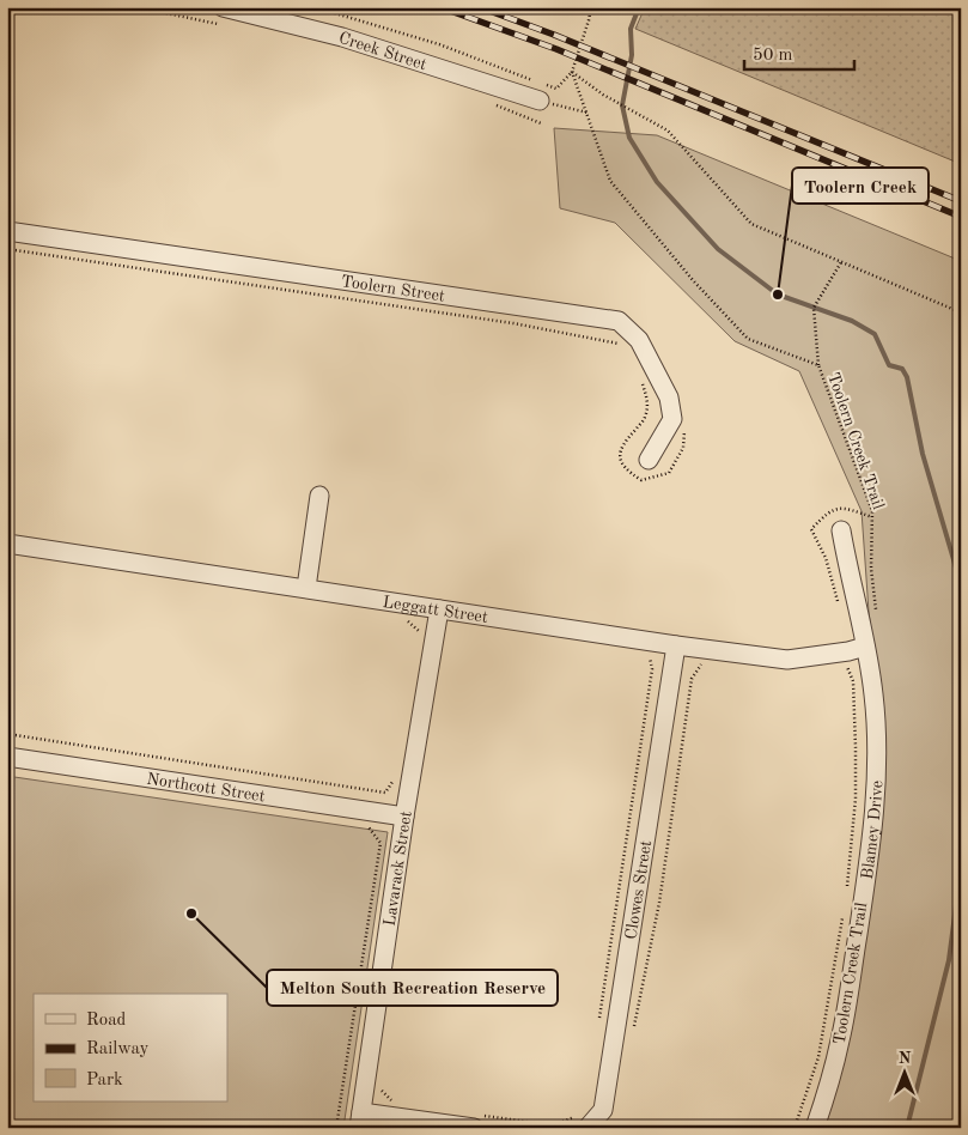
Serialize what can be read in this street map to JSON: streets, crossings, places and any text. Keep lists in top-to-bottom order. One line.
{"streets":{"street":["Creek Street","Toolern Street","Leggatt Street","Northcott Street","Blamey Drive","Lavarack Street","Clowes Street"],"path":["Toolern Creek Trail"]},"crossings":[["Leggatt Street","Blamey Drive"],["Leggatt Street","Lavarack Street"],["Leggatt Street","Clowes Street"],["Northcott Street","Lavarack Street"]],"places":["Toolern Creek","Melton South Recreation Reserve"],"legend":["Road","Railway","Park"],"scale_bar":"50 m","north":"top"}
